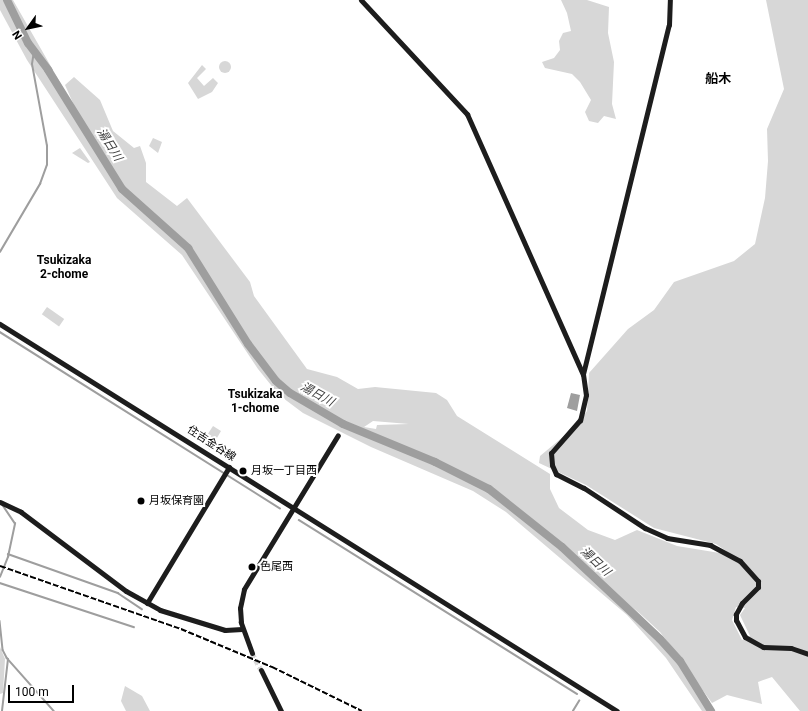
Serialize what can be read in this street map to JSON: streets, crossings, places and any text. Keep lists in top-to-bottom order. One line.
{"streets":{"street":["住吉金谷線"]},"districts":["船木","Tsukizaka 2-chome","Tsukizaka 1-chome"],"water":["湯日川"],"places":["月坂一丁目西","月坂保育園","色尾西"],"scale_bar":"100 m","north":"bottom left"}
